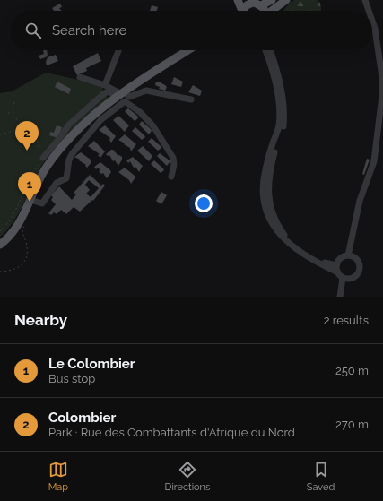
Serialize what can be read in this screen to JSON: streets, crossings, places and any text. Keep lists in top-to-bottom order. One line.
{"page":{"search":"Search here","pins":["2","1"],"heading":["Nearby","2 results"],"list":[{"mark":"1","name":"Le Colombier","note":"Bus stop","value":"250 m"},{"mark":"2","name":"Colombier","note":"Park · Rue des Combattants d'Afrique du Nord","value":"270 m"}],"nav":["Map","Directions","Saved"]}}
